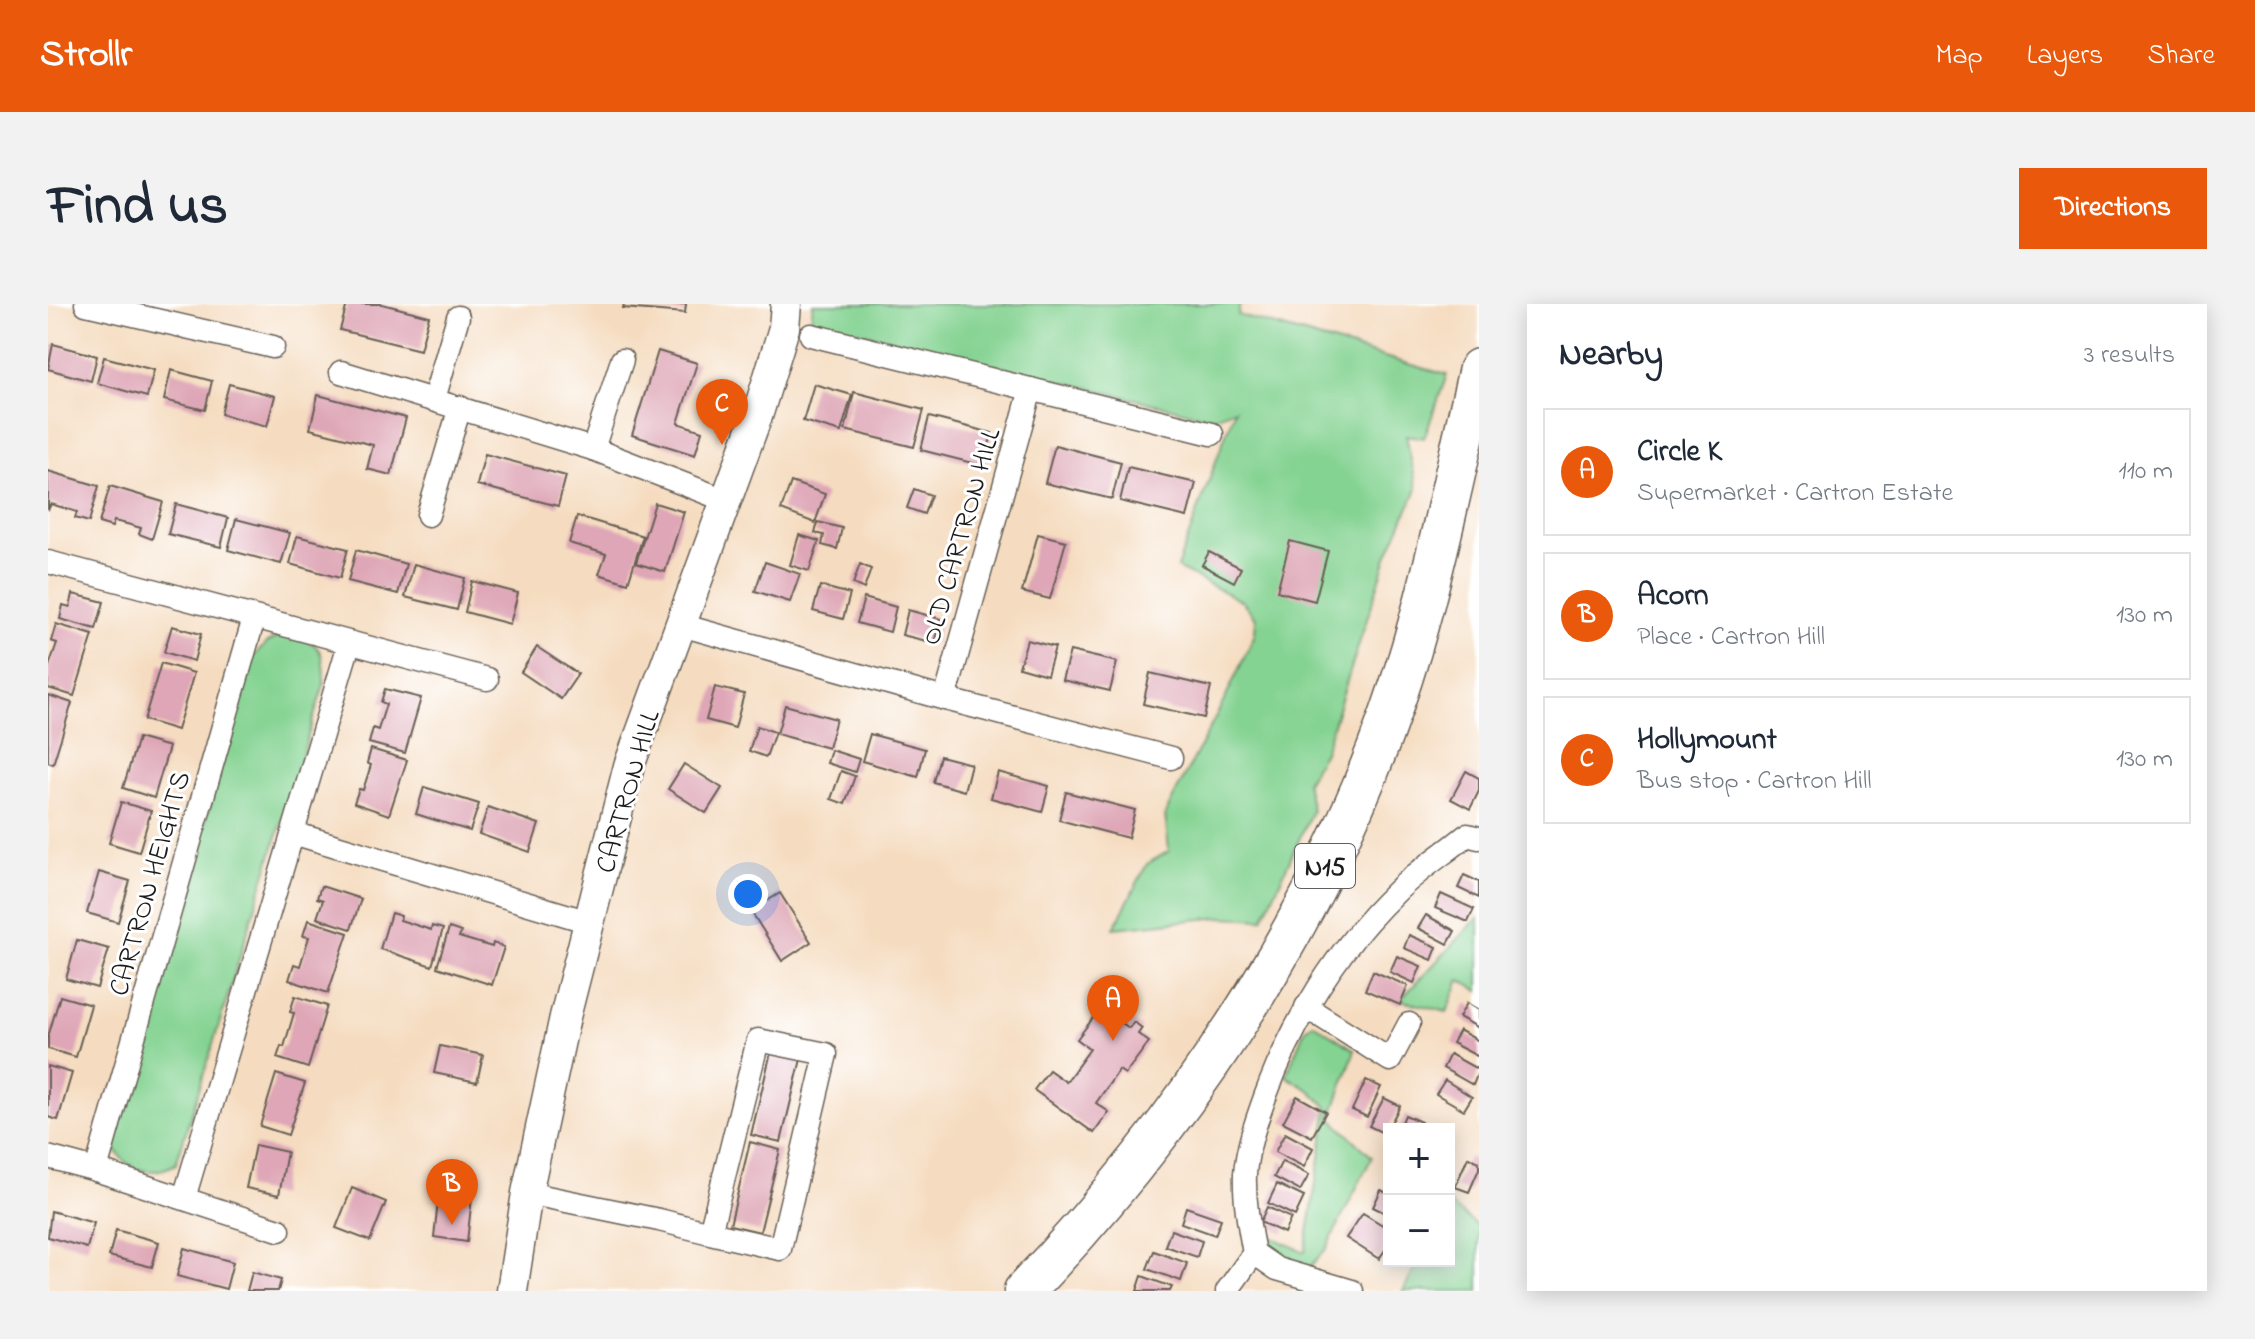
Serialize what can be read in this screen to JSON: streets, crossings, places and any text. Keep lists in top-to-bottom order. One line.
{"streets":{"highway":["N15"],"main road":["CARTRON HILL"],"street":["OLD CARTRON HILL","CARTRON HEIGHTS"]},"page":{"header":"Strollr","nav":["Map","Layers","Share"],"title":"Find us","buttons":"Directions","heading":["Nearby","3 results"],"pins":["C","A","B"],"list":[{"mark":"A","name":"Circle K","note":"Supermarket · Cartron Estate","value":"110 m"},{"mark":"B","name":"Acorn","note":"Place · Cartron Hill","value":"130 m"},{"mark":"C","name":"Hollymount","note":"Bus stop · Cartron Hill","value":"130 m"}],"map_buttons":["+","−"]}}
